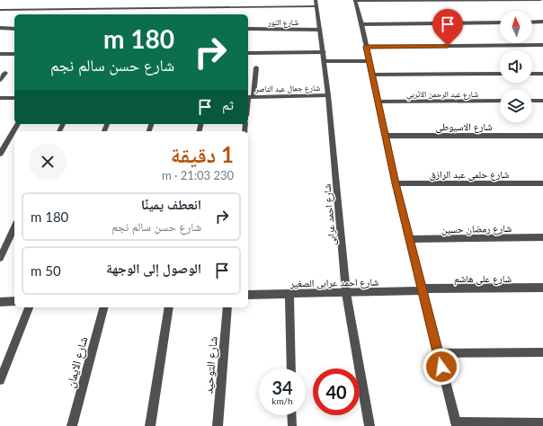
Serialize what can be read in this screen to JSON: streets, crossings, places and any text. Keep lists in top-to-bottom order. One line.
{"streets":{"street":["شارع النور","شارع جمال عبد الناصر","شارع عبد الرحمن الاتربي","شارع الاسيوطى","شارع حلمى عبد الرازق","شارع احمد عرابى","شارع رمضان حسين","شارع على هاشم","شارع احمد عرابى الصغير","شارع الايمان","شارع التوحيد"]},"crossings":[["شارع النور","شارع احمد عرابى"],["شارع جمال عبد الناصر","شارع احمد عرابى"],["شارع احمد عرابى","شارع احمد عرابى الصغير"],["شارع على هاشم","شارع احمد عرابى الصغير"]],"north":"top","page":{"turn":["180 m","شارع حسن سالم نجم"],"then":"ثم","heading":["1 دقيقة","230 m · 21:03"],"list":[{"name":"انعطف يمينًا","note":"شارع حسن سالم نجم","value":"180 m"},{"name":"الوصول إلى الوجهة","value":"50 m"}],"speed":"34 km/h","limit":"40"}}
